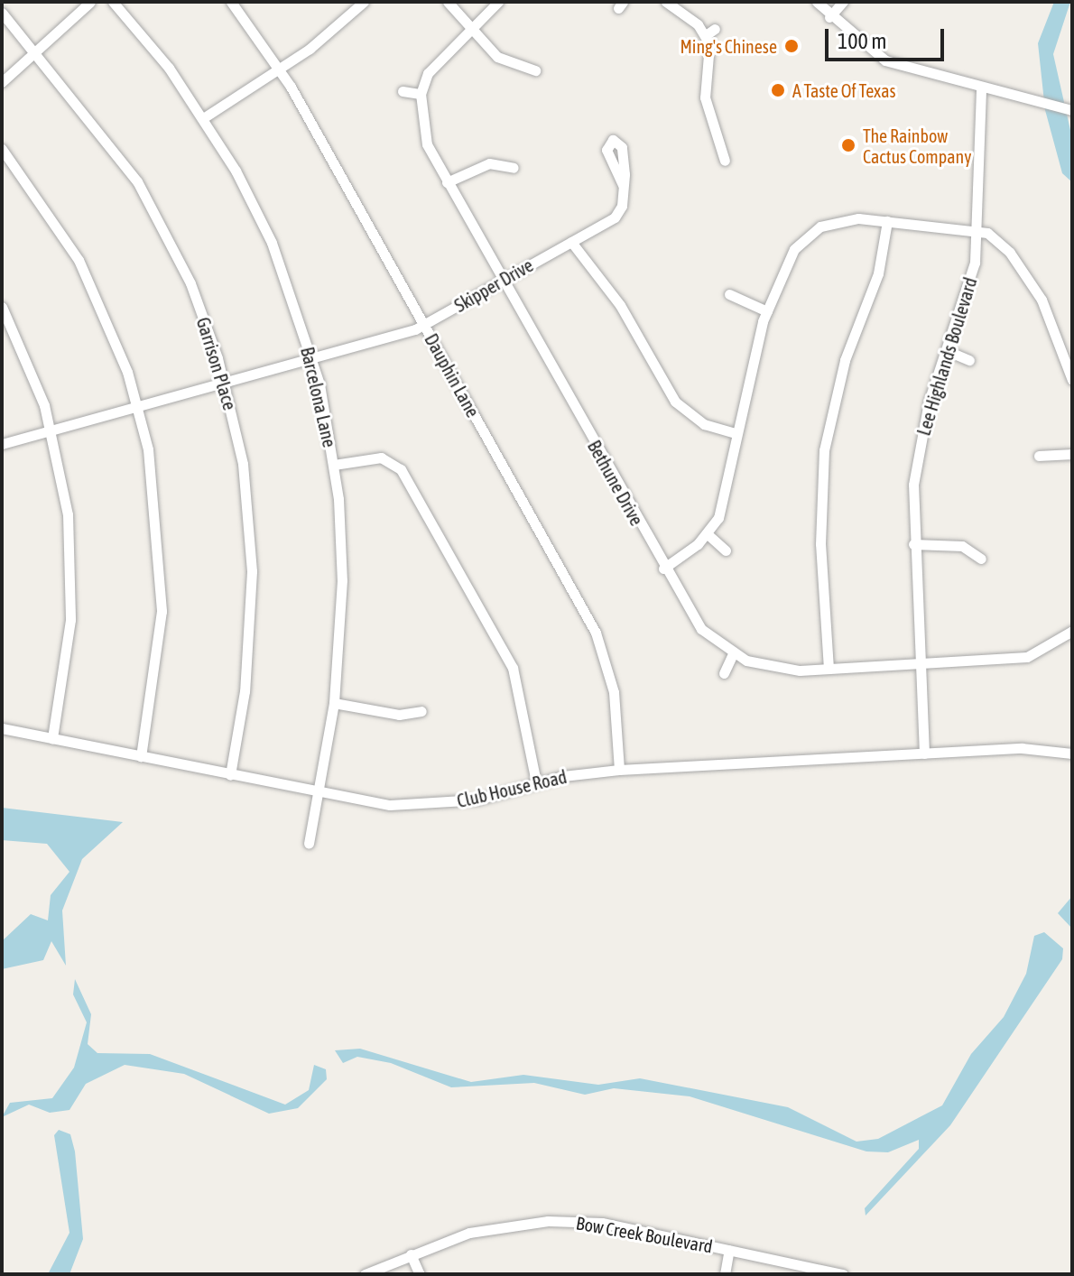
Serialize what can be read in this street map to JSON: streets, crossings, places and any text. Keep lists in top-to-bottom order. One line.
{"streets":{"street":["Skipper Drive","Lee Highlands Boulevard","Garrison Place","Dauphin Lane","Barcelona Lane","Bethune Drive","Club House Road","Bow Creek Boulevard"]},"crossings":[["Skipper Drive","Garrison Place"],["Skipper Drive","Dauphin Lane"],["Skipper Drive","Barcelona Lane"],["Skipper Drive","Bethune Drive"],["Lee Highlands Boulevard","Bethune Drive"],["Lee Highlands Boulevard","Club House Road"],["Garrison Place","Club House Road"],["Dauphin Lane","Club House Road"],["Barcelona Lane","Club House Road"]],"places":["Ming's Chinese","A Taste Of Texas","The Rainbow Cactus Company"],"scale_bar":"100 m"}
